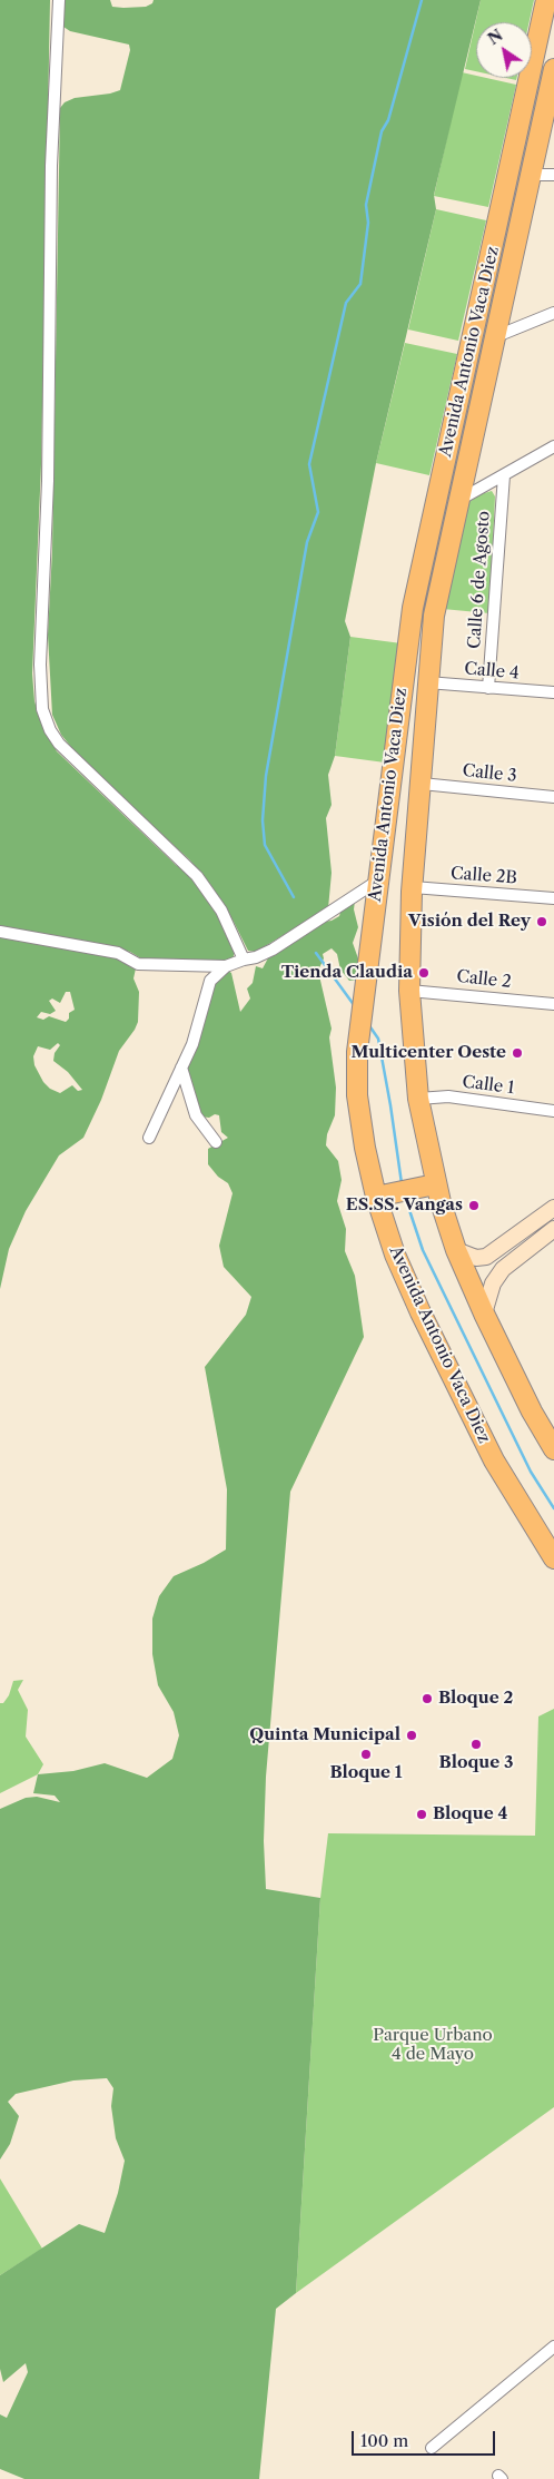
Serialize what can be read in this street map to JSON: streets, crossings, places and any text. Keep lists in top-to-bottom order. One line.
{"streets":{"highway":["Avenida Antonio Vaca Diez"],"street":["Calle 6 de Agosto","Calle 4","Calle 3","Calle 2B","Calle 2","Calle 1"]},"crossings":[["Avenida Antonio Vaca Diez","Calle 4"],["Avenida Antonio Vaca Diez","Calle 3"],["Avenida Antonio Vaca Diez","Calle 2B"],["Avenida Antonio Vaca Diez","Calle 2"],["Avenida Antonio Vaca Diez","Calle 1"],["Calle 6 de Agosto","Calle 4"]],"parks":["Parque Urbano 4 de Mayo"],"places":["Visión del Rey","Tienda Claudia","Multicenter Oeste","ES.SS. Vangas","Bloque 2","Quinta Municipal","Bloque 3","Bloque 1","Bloque 4"],"scale_bar":"100 m","north":"top left"}
